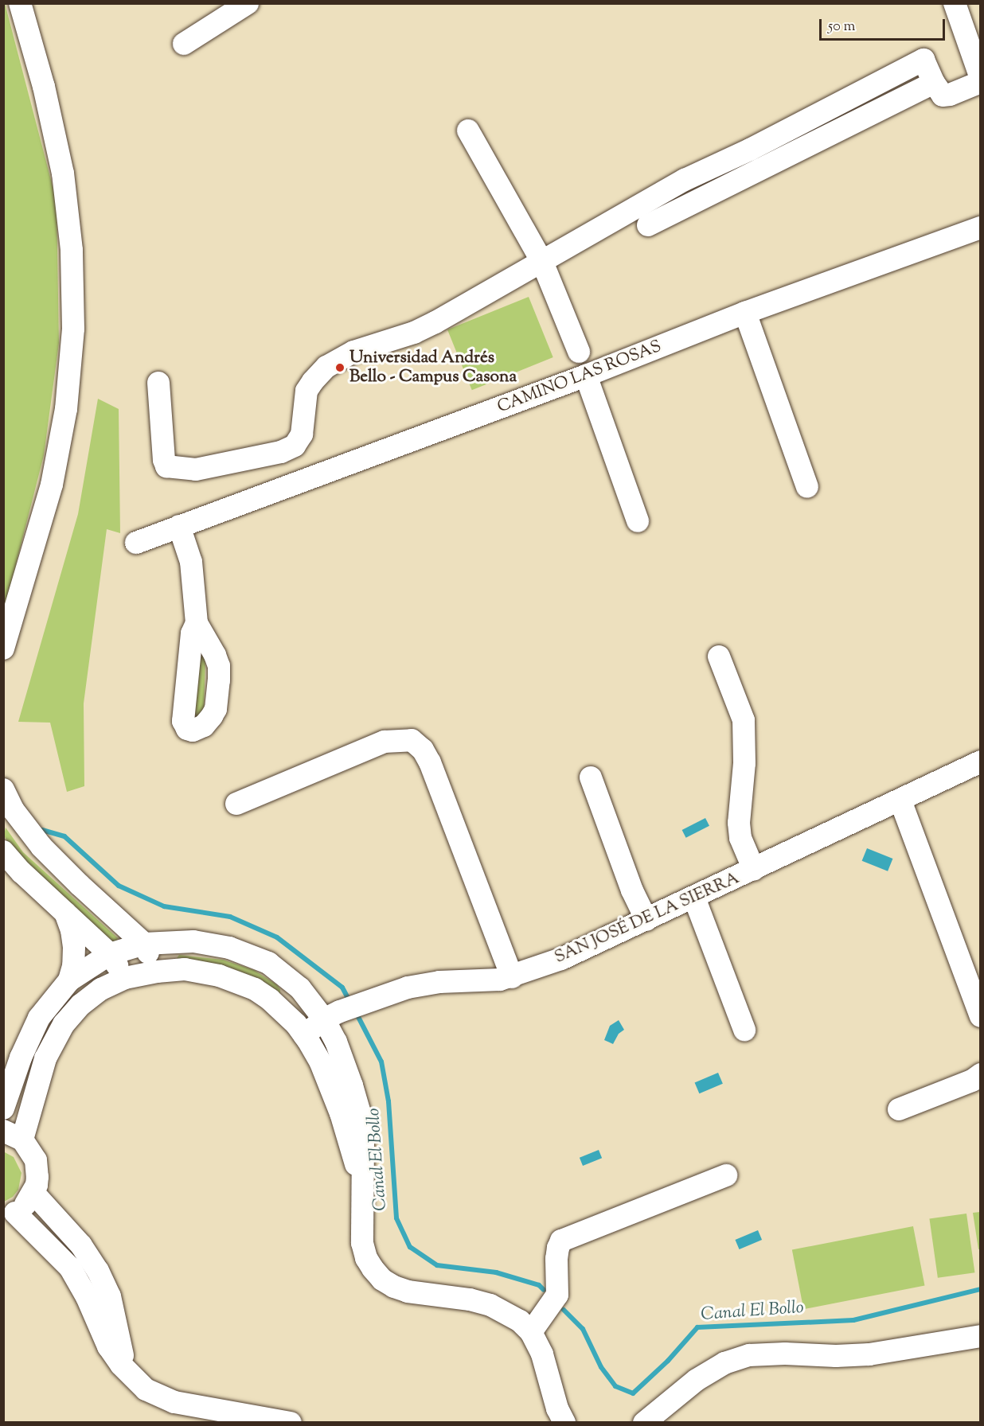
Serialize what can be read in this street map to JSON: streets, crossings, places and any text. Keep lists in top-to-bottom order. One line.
{"streets":{"street":["CAMINO LAS ROSAS","SAN JOSÉ DE LA SIERRA"]},"water":["Canal El Bollo"],"places":["Universidad Andrés Bello - Campus Casona"],"scale_bar":"50 m"}
